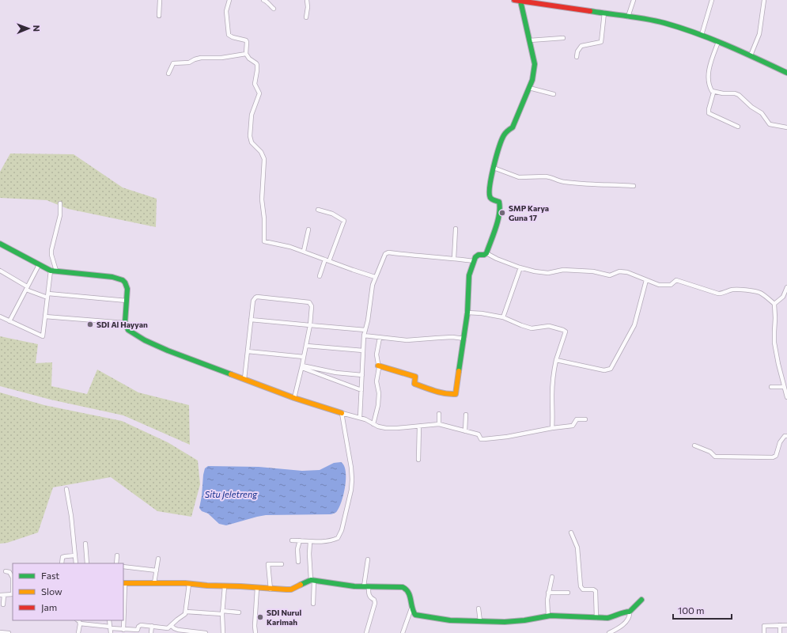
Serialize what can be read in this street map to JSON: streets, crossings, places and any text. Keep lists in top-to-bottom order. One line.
{"water":["Situ Jeletreng"],"places":["SMP Karya Guna 17","SDI Al Hayyan","SDI Nurul Karimah"],"legend":["Fast","Slow","Jam"],"scale_bar":"100 m","north":"right"}
